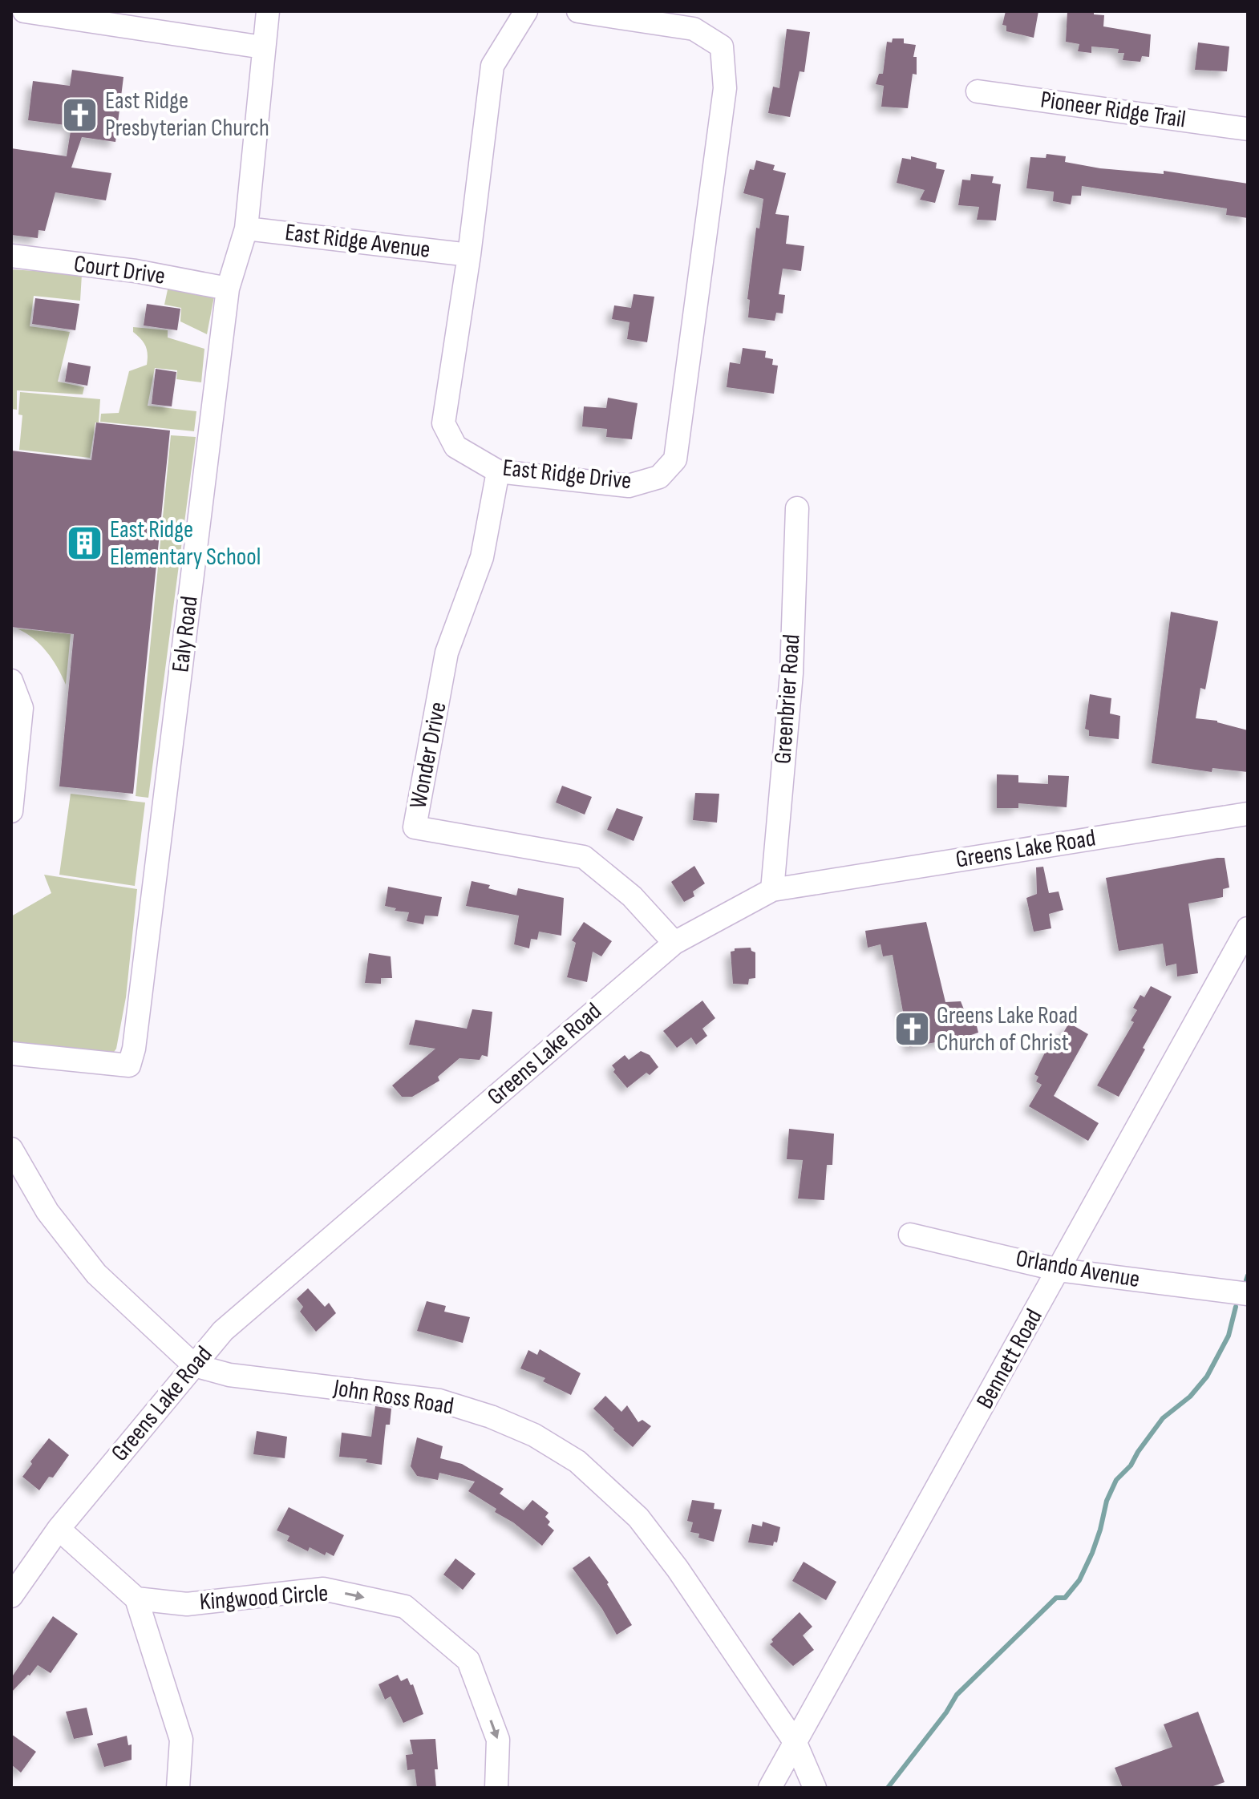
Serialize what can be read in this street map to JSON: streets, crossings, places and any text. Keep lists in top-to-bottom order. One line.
{"streets":{"street":["Pioneer Ridge Trail","East Ridge Avenue","Court Drive","East Ridge Drive","Ealy Road","Greenbrier Road","Wonder Drive","Greens Lake Road","Orlando Avenue","Bennett Road","John Ross Road","Kingwood Circle"]},"crossings":[["East Ridge Avenue","East Ridge Drive"],["East Ridge Avenue","Ealy Road"],["Court Drive","Ealy Road"],["East Ridge Drive","Wonder Drive"],["Greenbrier Road","Greens Lake Road"],["Wonder Drive","Greens Lake Road"],["Greens Lake Road","John Ross Road"],["Orlando Avenue","Bennett Road"],["Bennett Road","John Ross Road"]],"one_way":["Kingwood Circle"],"places":{"church":["East Ridge Presbyterian Church","Greens Lake Road Church of Christ"],"building":["East Ridge Elementary School"]}}
